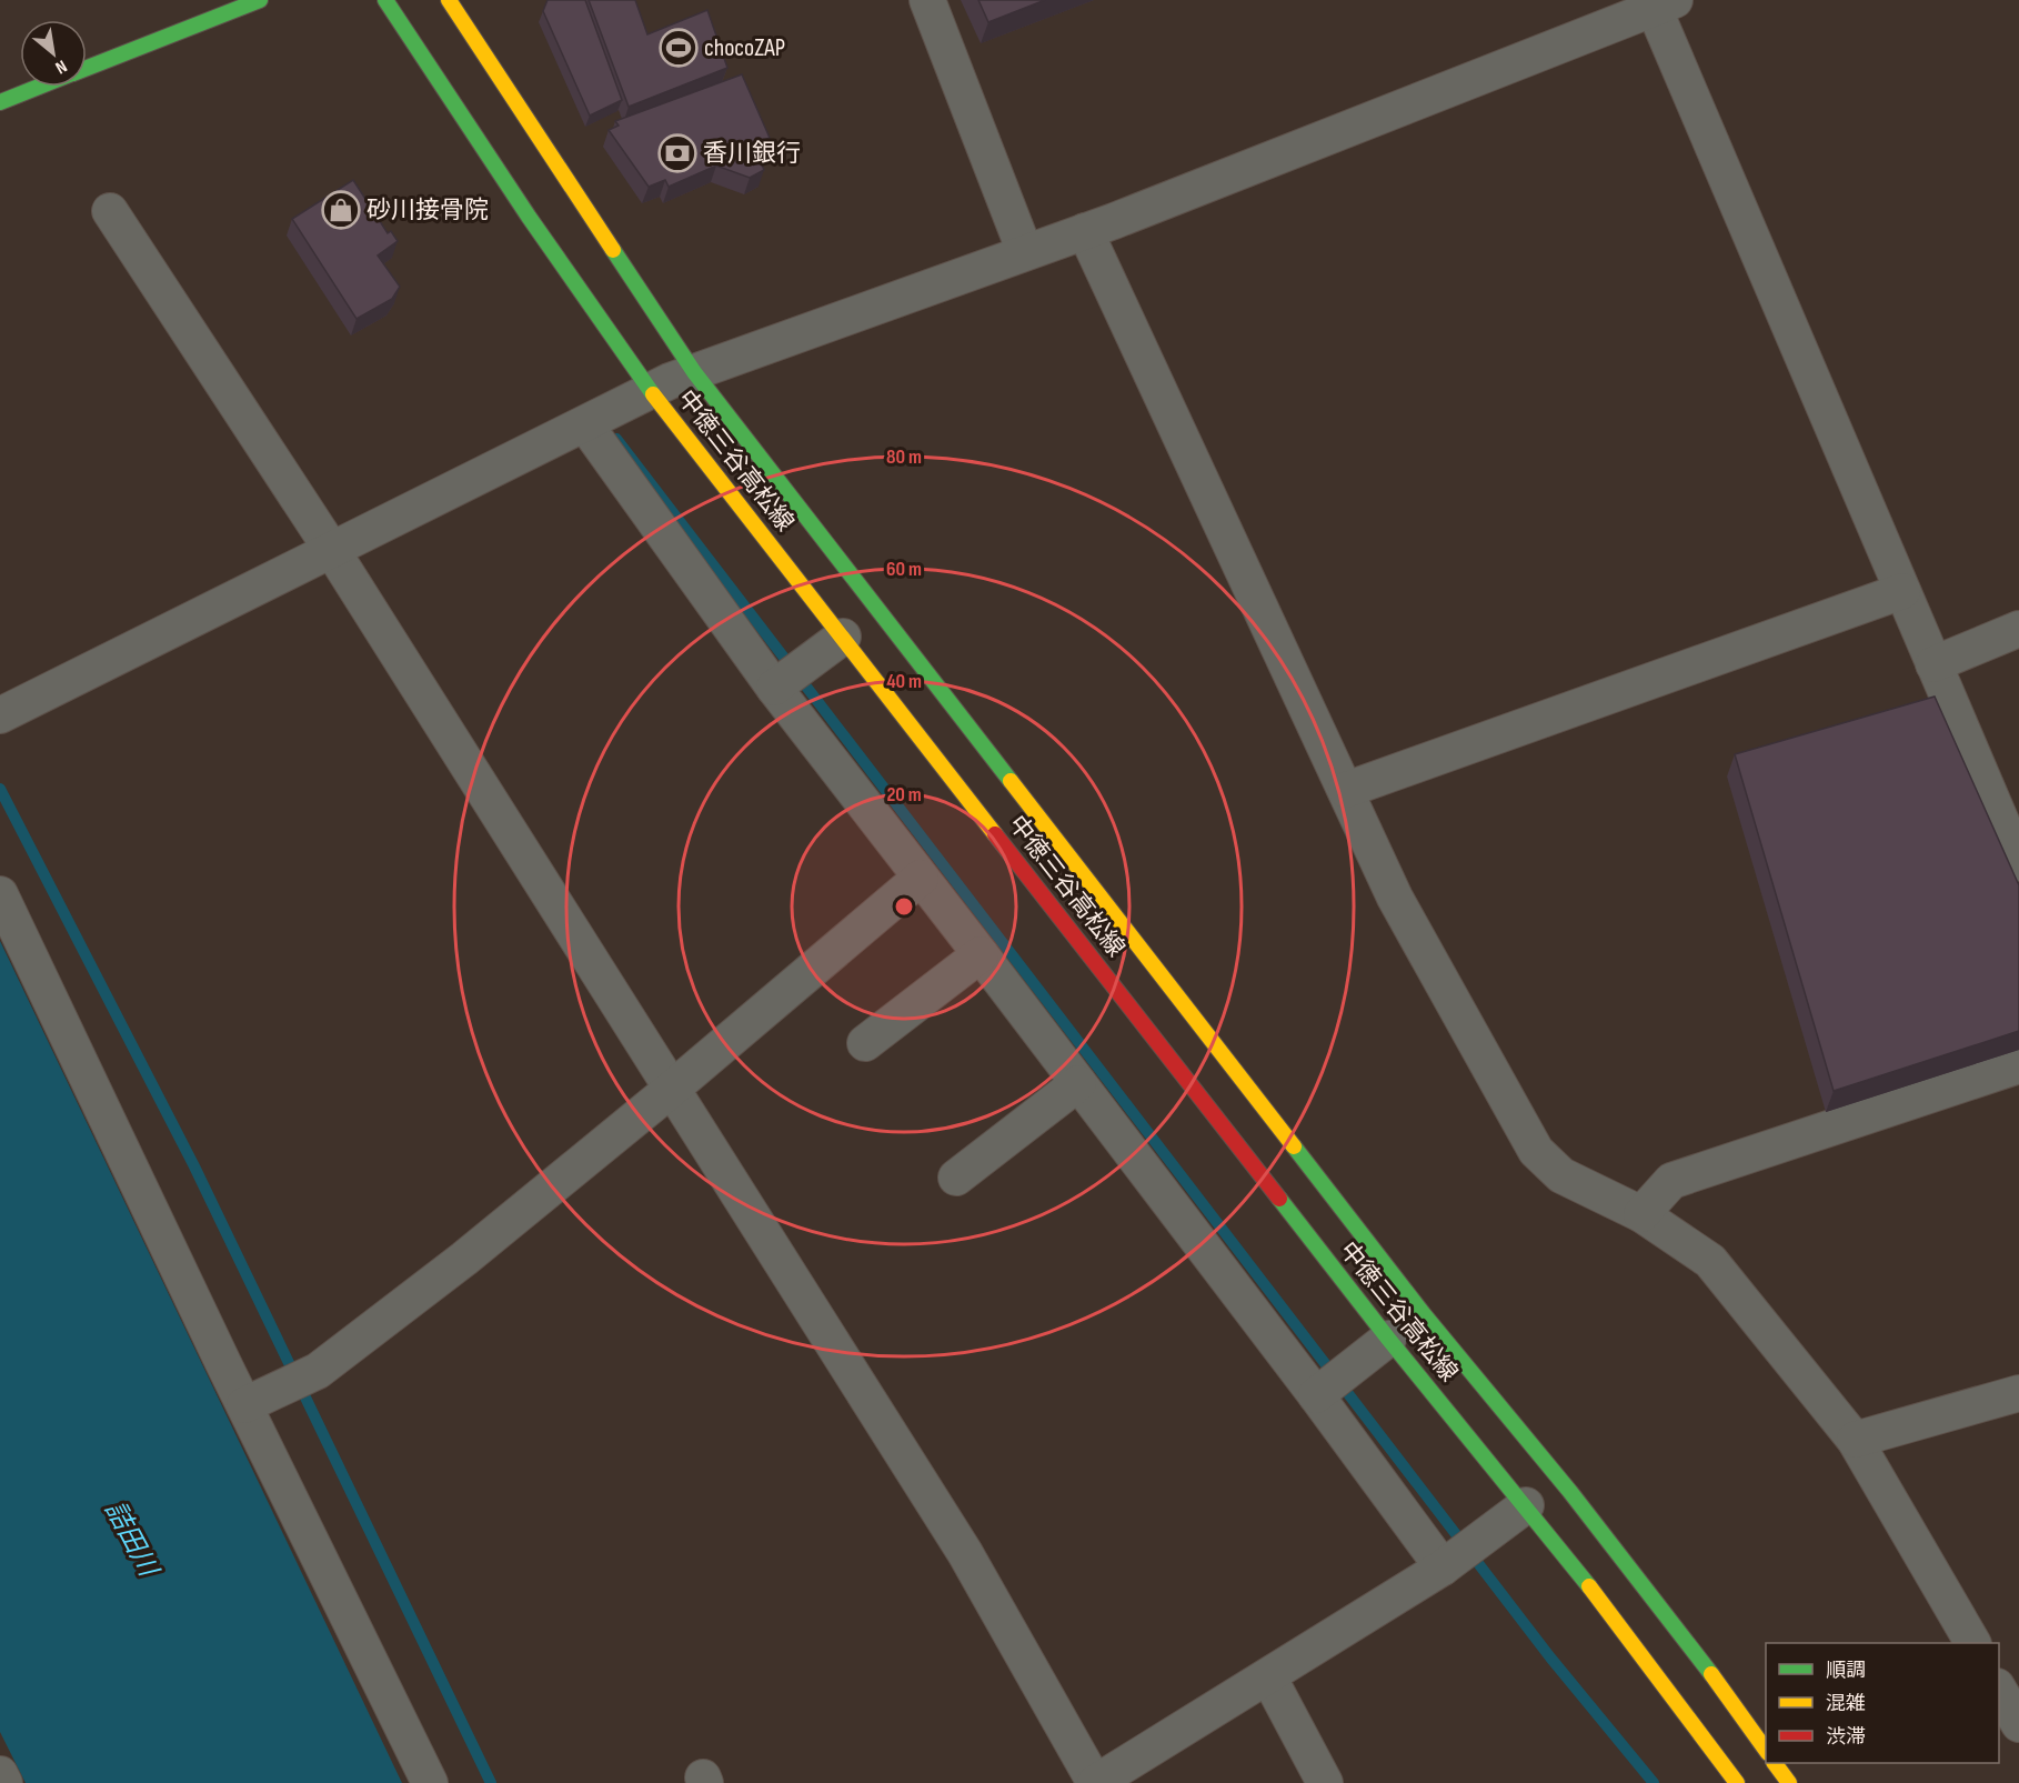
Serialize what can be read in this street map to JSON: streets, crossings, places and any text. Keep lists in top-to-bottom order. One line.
{"streets":{"main road":["中徳三谷高松線"]},"water":["詰田川"],"places":{"sports":["chocoZAP"],"bank":["香川銀行"],"shop":["砂川接骨院"]},"legend":["順調","混雑","渋滞"],"north":"bottom right","rings":["80 m","60 m","40 m","20 m"]}
